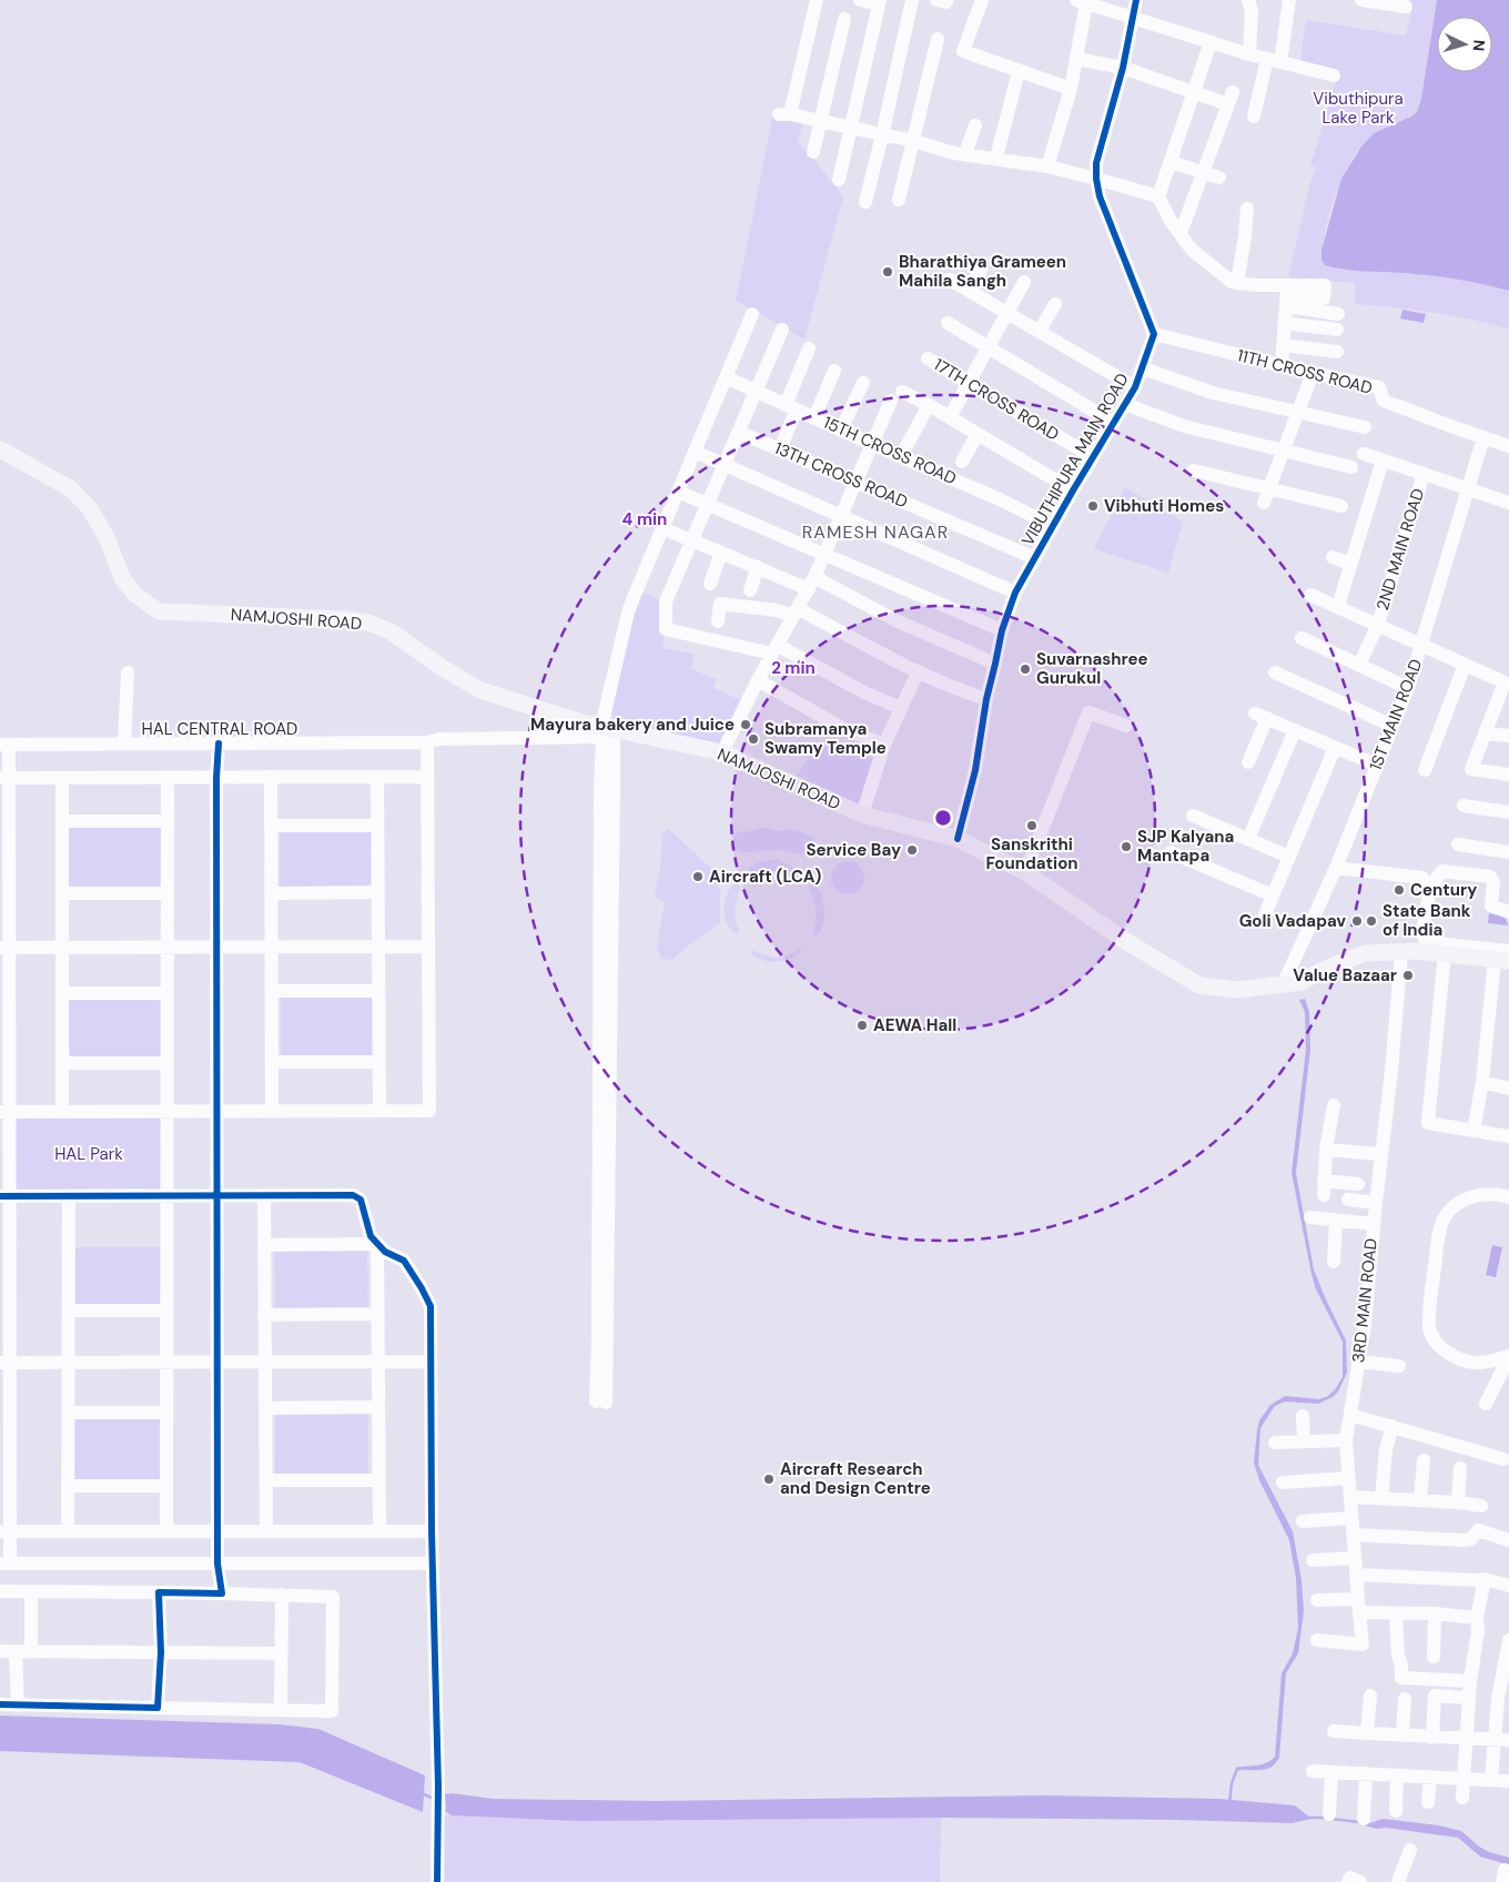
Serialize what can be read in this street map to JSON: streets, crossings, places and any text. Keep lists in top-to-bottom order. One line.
{"streets":{"main road":["NAMJOSHI ROAD"],"street":["11TH CROSS ROAD","17TH CROSS ROAD","15TH CROSS ROAD","VIBUTHIPURA MAIN ROAD","13TH CROSS ROAD","2ND MAIN ROAD","1ST MAIN ROAD","HAL CENTRAL ROAD","3RD MAIN ROAD"]},"crossings":[["11TH CROSS ROAD","VIBUTHIPURA MAIN ROAD"],["11TH CROSS ROAD","1ST MAIN ROAD"],["17TH CROSS ROAD","VIBUTHIPURA MAIN ROAD"],["15TH CROSS ROAD","VIBUTHIPURA MAIN ROAD"],["VIBUTHIPURA MAIN ROAD","13TH CROSS ROAD"],["VIBUTHIPURA MAIN ROAD","NAMJOSHI ROAD"],["NAMJOSHI ROAD","1ST MAIN ROAD"],["NAMJOSHI ROAD","HAL CENTRAL ROAD"],["NAMJOSHI ROAD","3RD MAIN ROAD"]],"districts":["RAMESH NAGAR"],"parks":["Vibuthipura Lake Park","HAL Park"],"places":["Bharathiya Grameen Mahila Sangh","Vibhuti Homes","Suvarnashree Gurukul","Mayura bakery and Juice","Subramanya Swamy Temple","Sanskrithi Foundation","SJP Kalyana Mantapa","Service Bay","Aircraft (LCA)","Century","Goli Vadapav","State Bank of India","Value Bazaar","AEWA Hall","Aircraft Research and Design Centre"],"north":"right","rings":["4 min","2 min"]}
